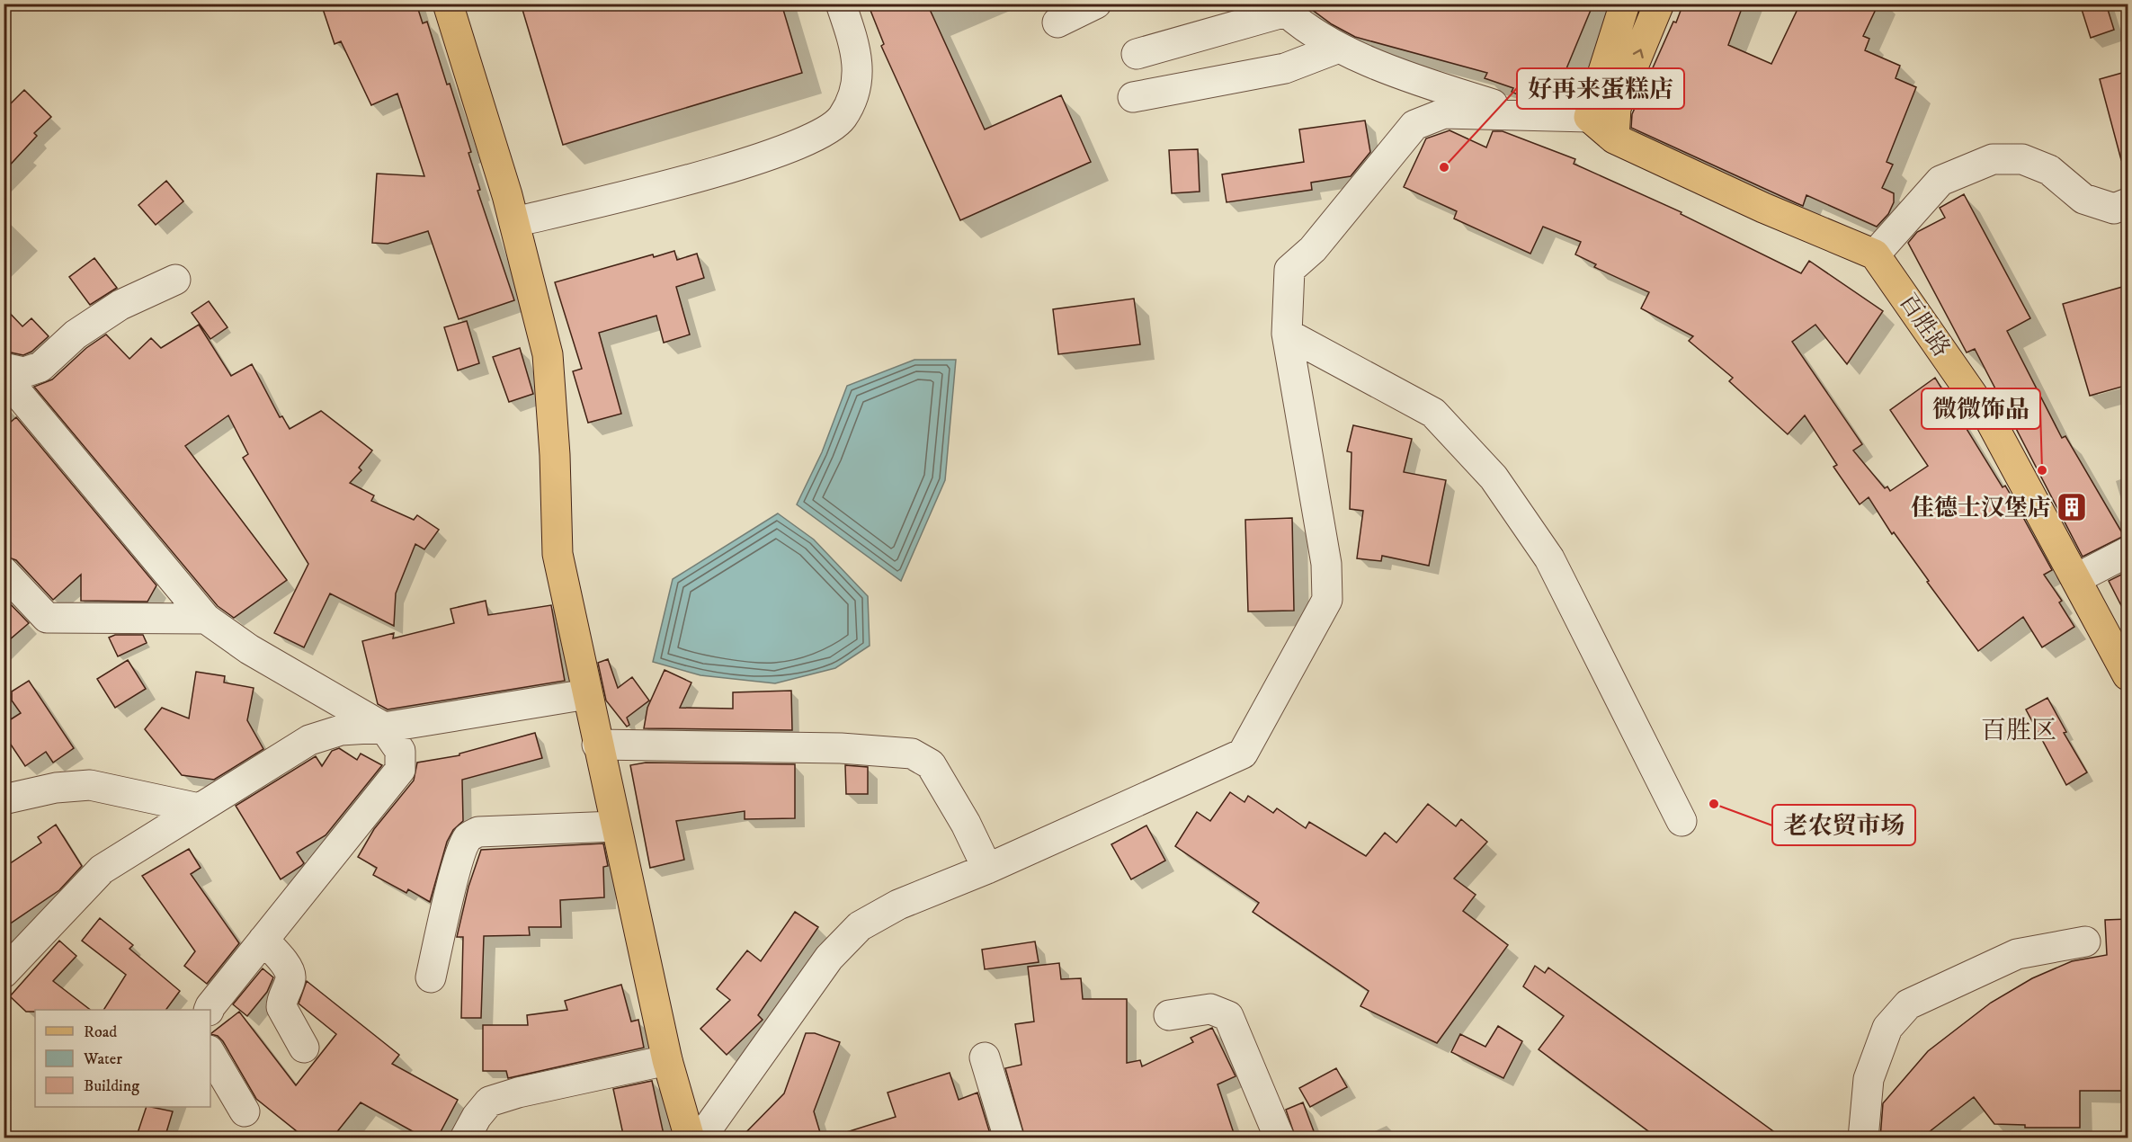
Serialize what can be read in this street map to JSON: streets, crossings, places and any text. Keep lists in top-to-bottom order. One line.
{"streets":{"main road":["百胜路"]},"districts":["百胜区"],"places":{"other":["好再来蛋糕店","微微饰品","老农贸市场"],"building":["佳德士汉堡店"]},"legend":["Road","Water","Building"]}
